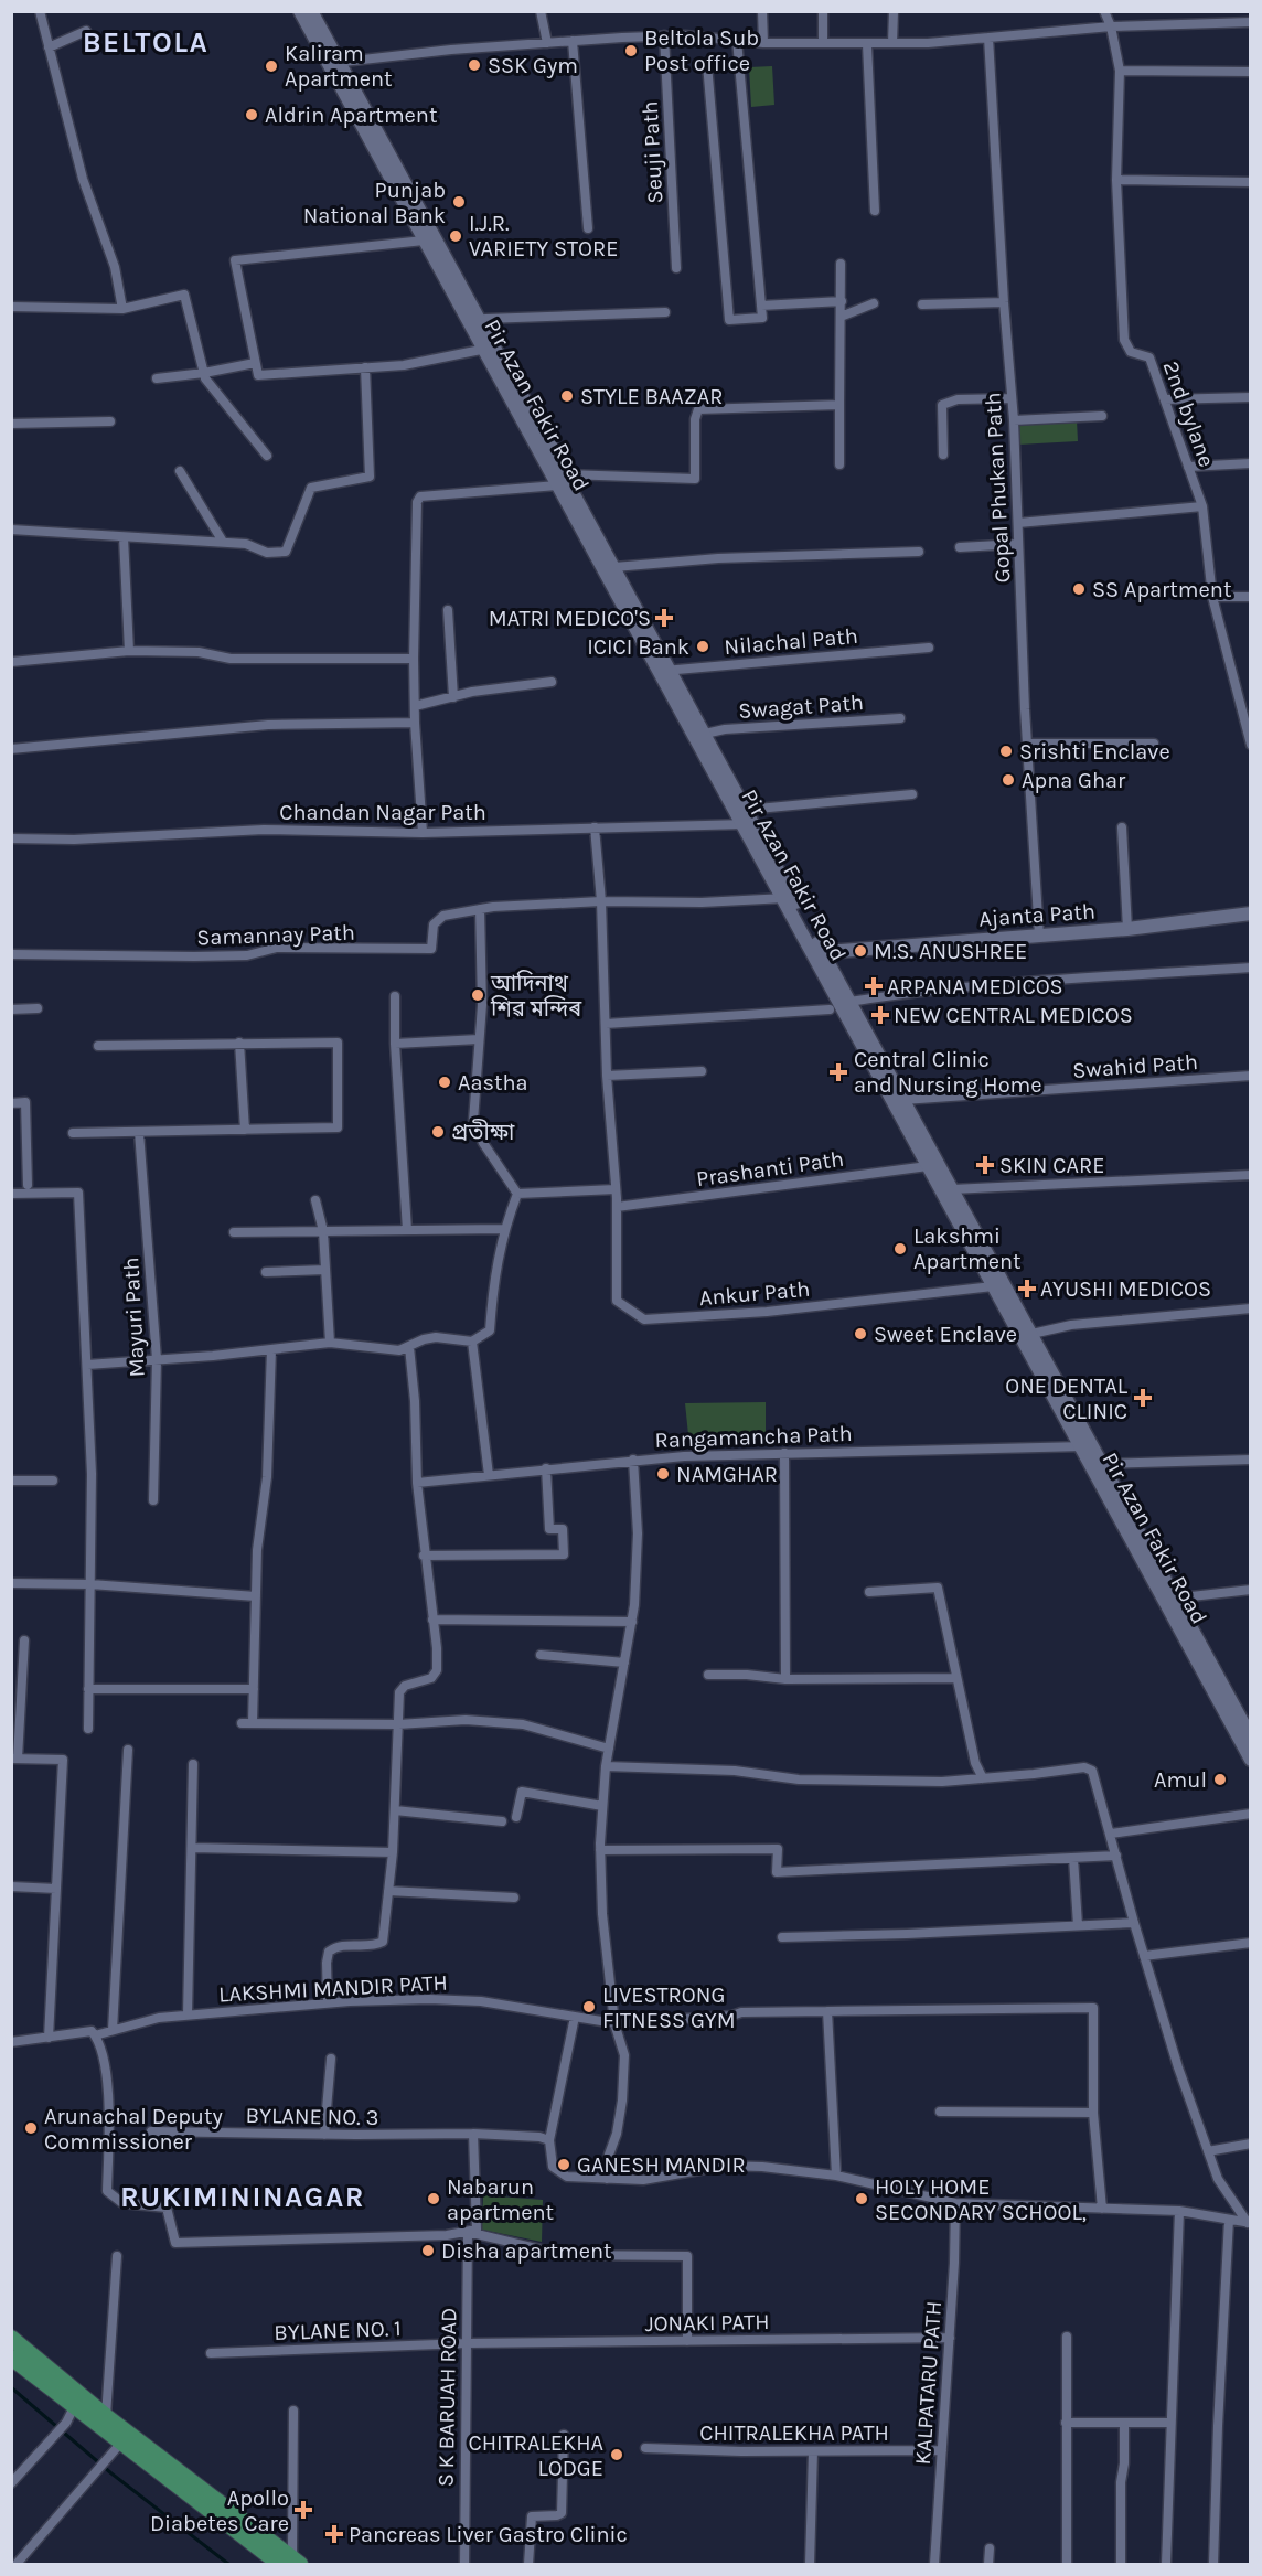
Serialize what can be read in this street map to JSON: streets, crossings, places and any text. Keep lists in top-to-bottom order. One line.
{"streets":{"main road":["Pir Azan Fakir Road","Ajanta Path"],"street":["Seuji Path","2nd bylane","Gopal Phukan Path","Nilachal Path","Swagat Path","Chandan Nagar Path","Samannay Path","Swahid Path","Prashanti Path","Ankur Path","Mayuri Path","Rangamancha Path","LAKSHMI MANDIR PATH","BYLANE NO. 3","JONAKI PATH","BYLANE NO. 1","KALPATARU PATH","S K BARUAH ROAD","CHITRALEKHA PATH"]},"crossings":[["Pir Azan Fakir Road","Nilachal Path"],["Pir Azan Fakir Road","Swagat Path"],["Pir Azan Fakir Road","Chandan Nagar Path"],["Pir Azan Fakir Road","Ajanta Path"],["Pir Azan Fakir Road","Samannay Path"],["Pir Azan Fakir Road","Swahid Path"],["Pir Azan Fakir Road","Prashanti Path"],["Pir Azan Fakir Road","Ankur Path"],["Pir Azan Fakir Road","Rangamancha Path"],["Gopal Phukan Path","Ajanta Path"],["Prashanti Path","Ankur Path"],["BYLANE NO. 3","S K BARUAH ROAD"],["JONAKI PATH","BYLANE NO. 1"],["JONAKI PATH","KALPATARU PATH"],["JONAKI PATH","S K BARUAH ROAD"],["BYLANE NO. 1","S K BARUAH ROAD"],["KALPATARU PATH","CHITRALEKHA PATH"]],"districts":["BELTOLA","RUKIMININAGAR"],"places":{"other":["Beltola Sub Post office","SSK Gym","Kaliram Apartment","Aldrin Apartment","Punjab National Bank","I.J.R. VARIETY STORE","STYLE BAAZAR","SS Apartment","ICICI Bank","Srishti Enclave","Apna Ghar","M.S. ANUSHREE","আদিনাথ শিৱ মন্দিৰ","Aastha","প্রতীক্ষা","Lakshmi Apartment","Sweet Enclave","NAMGHAR","Amul","LIVESTRONG FITNESS GYM","Arunachal Deputy Commissioner","GANESH MANDIR","Nabarun apartment","HOLY HOME SECONDARY SCHOOL,","Disha apartment","CHITRALEKHA LODGE"],"health":["MATRI MEDICO'S","ARPANA MEDICOS","NEW CENTRAL MEDICOS","Central Clinic and Nursing Home","SKIN CARE","AYUSHI MEDICOS","ONE DENTAL CLINIC","Apollo Diabetes Care","Pancreas Liver Gastro Clinic"]}}
